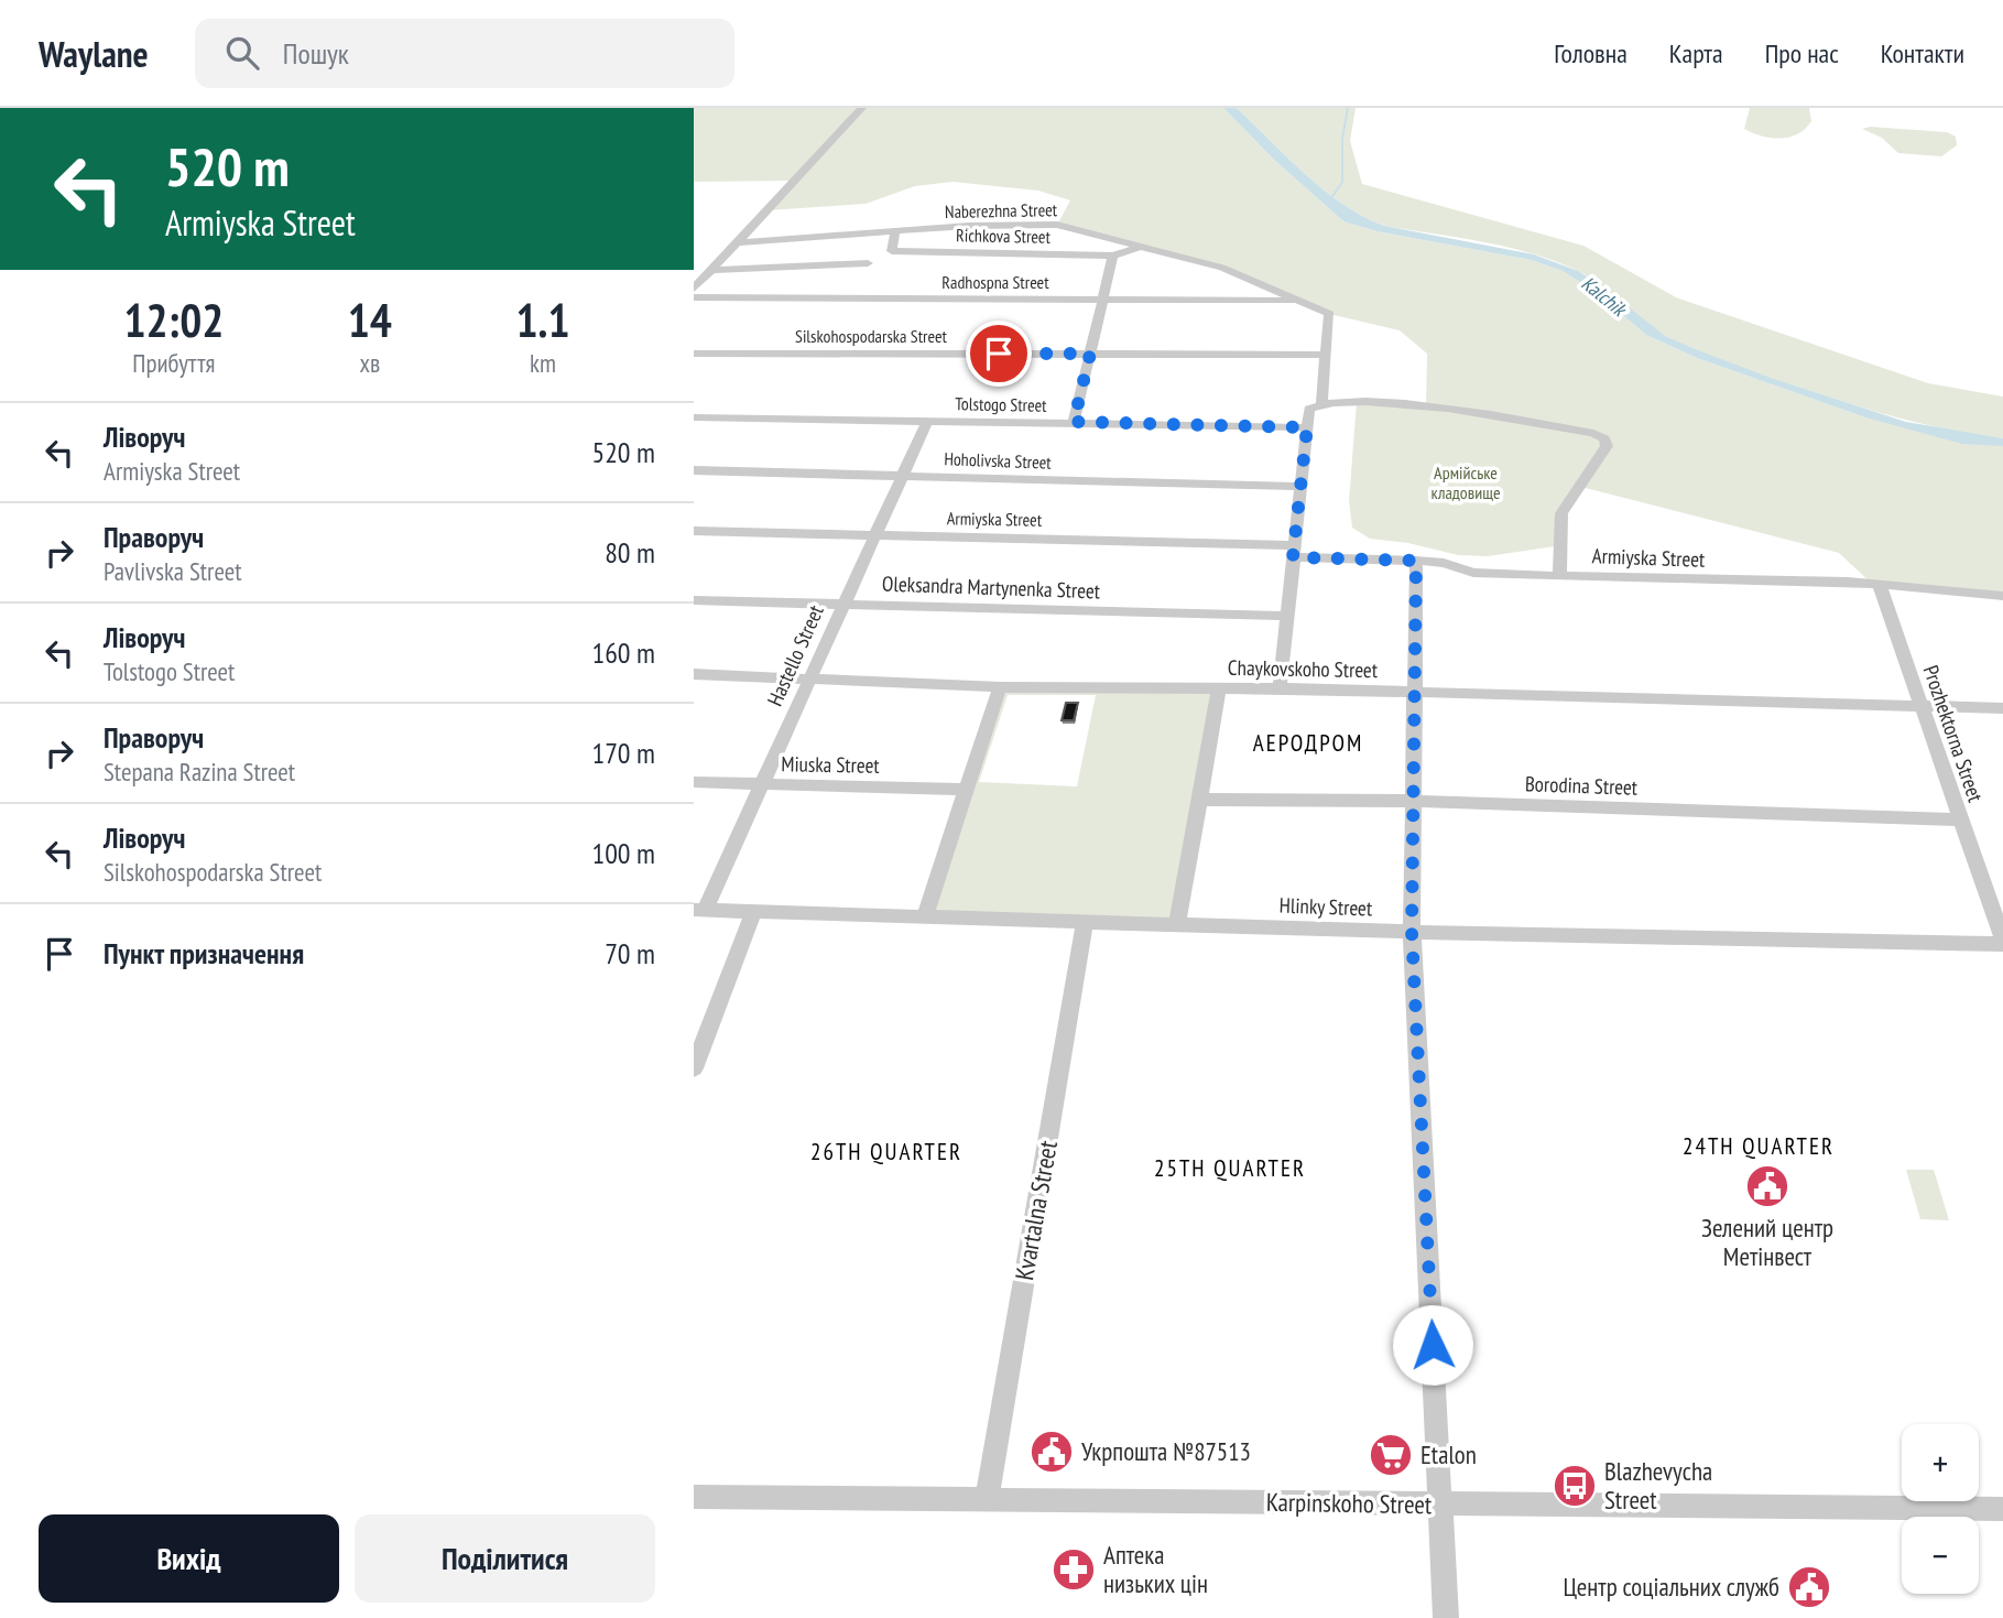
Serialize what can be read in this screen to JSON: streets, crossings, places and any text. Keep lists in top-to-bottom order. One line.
{"streets":{"street":["Naberezhna Street","Richkova Street","Radhospna Street","Silskohospodarska Street","Tolstogo Street","Hoholivska Street","Armiyska Street","Oleksandra Martynenka Street","Hastello Street","Chaykovskoho Street","Prozhektorna Street","Miuska Street","Borodina Street","Hlinky Street","Kvartalna Street","Karpinskoho Street"]},"crossings":[["Naberezhna Street","Richkova Street"],["Naberezhna Street","Radhospna Street"],["Tolstogo Street","Hastello Street"],["Hoholivska Street","Hastello Street"],["Armiyska Street","Hastello Street"],["Armiyska Street","Prozhektorna Street"],["Oleksandra Martynenka Street","Hastello Street"],["Hastello Street","Chaykovskoho Street"],["Hastello Street","Miuska Street"],["Hastello Street","Hlinky Street"],["Chaykovskoho Street","Prozhektorna Street"],["Prozhektorna Street","Borodina Street"],["Prozhektorna Street","Hlinky Street"],["Hlinky Street","Kvartalna Street"],["Kvartalna Street","Karpinskoho Street"]],"districts":["АЕРОДРОМ","24TH QUARTER","26TH QUARTER","25TH QUARTER"],"water":["Kalchik"],"parks":["Армійське кладовище"],"places":{"public building":["Зелений центр Метінвест","Укрпошта №87513","Центр соціальних служб"],"supermarket":["Etalon"],"bus stop":["Blazhevycha Street"],"pharmacy":["Аптека низьких цін"]},"page":{"header":"Waylane","search":"Пошук","nav":["Головна","Карта","Про нас","Контакти"],"turn":["520 m","Armiyska Street"],"eta":["12:02","Прибуття","14","хв","1.1","km"],"list":[{"name":"Ліворуч","note":"Armiyska Street","value":"520 m"},{"name":"Праворуч","note":"Pavlivska Street","value":"80 m"},{"name":"Ліворуч","note":"Tolstogo Street","value":"160 m"},{"name":"Праворуч","note":"Stepana Razina Street","value":"170 m"},{"name":"Ліворуч","note":"Silskohospodarska Street","value":"100 m"},{"name":"Пункт призначення","value":"70 m"}],"map_buttons":["+","−"],"buttons":["Вихід","Поділитися"]}}
